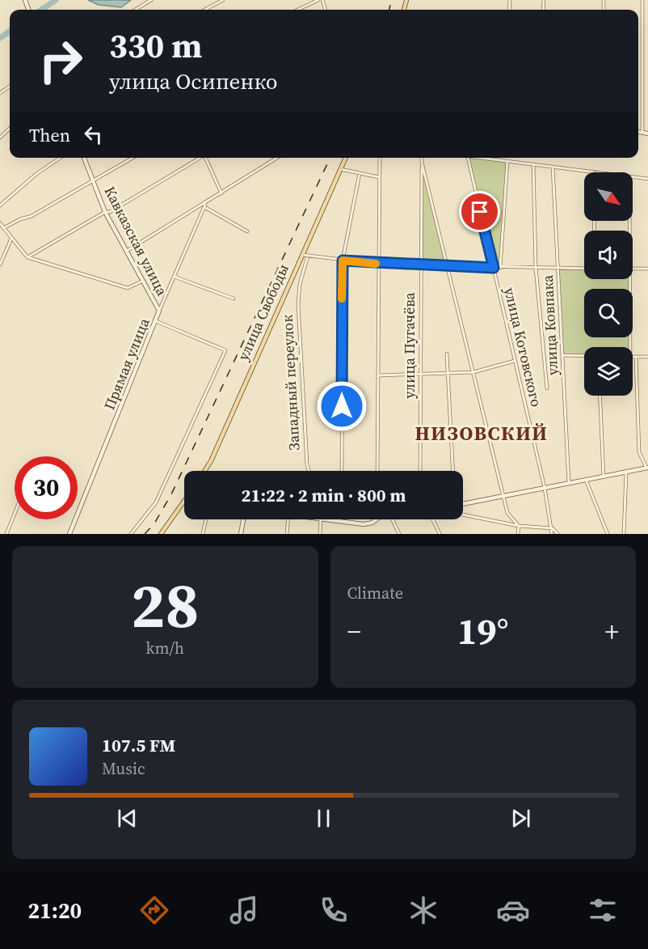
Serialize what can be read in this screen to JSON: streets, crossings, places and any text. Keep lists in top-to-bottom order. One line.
{"streets":{"main road":["улица Свободы"],"street":["Кавказская улица","улица Ковпака","улица Пугачёва","улица Котовского","Прямая улица","Западный переулок"]},"crossings":[["Кавказская улица","Прямая улица"]],"districts":["НИЗОВСКИЙ"],"north":"bottom right","page":{"turn":["330 m","улица Осипенко"],"then":"Then","limit":"30","trip":"21:22 · 2 min · 800 m","tile":[["28","km/h"],"Climate"],"heat":["−","19°","+"],"song":["107.5 FM","Music"],"tabs":"21:20"}}
